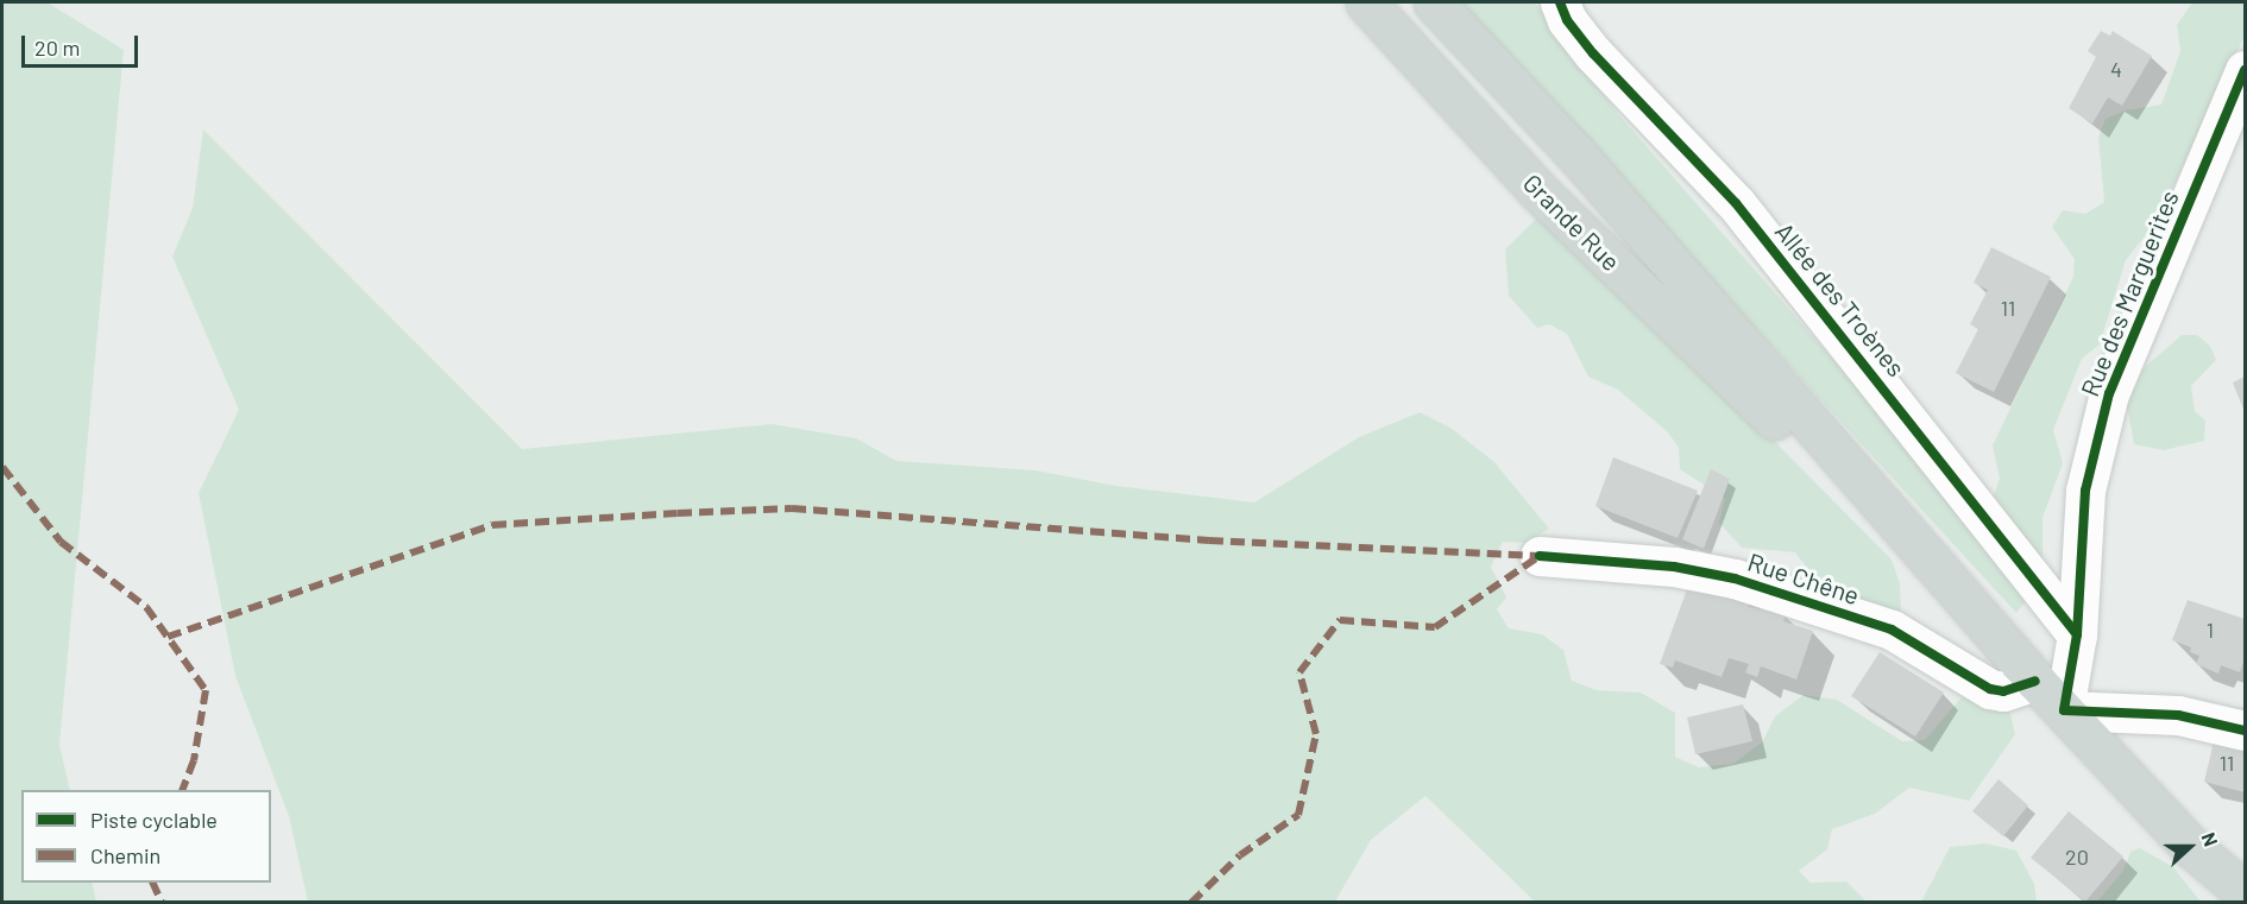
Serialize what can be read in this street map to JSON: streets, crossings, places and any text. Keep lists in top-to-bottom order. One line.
{"streets":{"main road":["Grande Rue"],"street":["Rue des Marguerites","Allée des Troènes","Rue Chêne"]},"crossings":[["Rue des Marguerites","Allée des Troènes"]],"house_numbers":["4","11","1","11","20"],"legend":["Piste cyclable","Chemin"],"scale_bar":"20 m","north":"right"}
